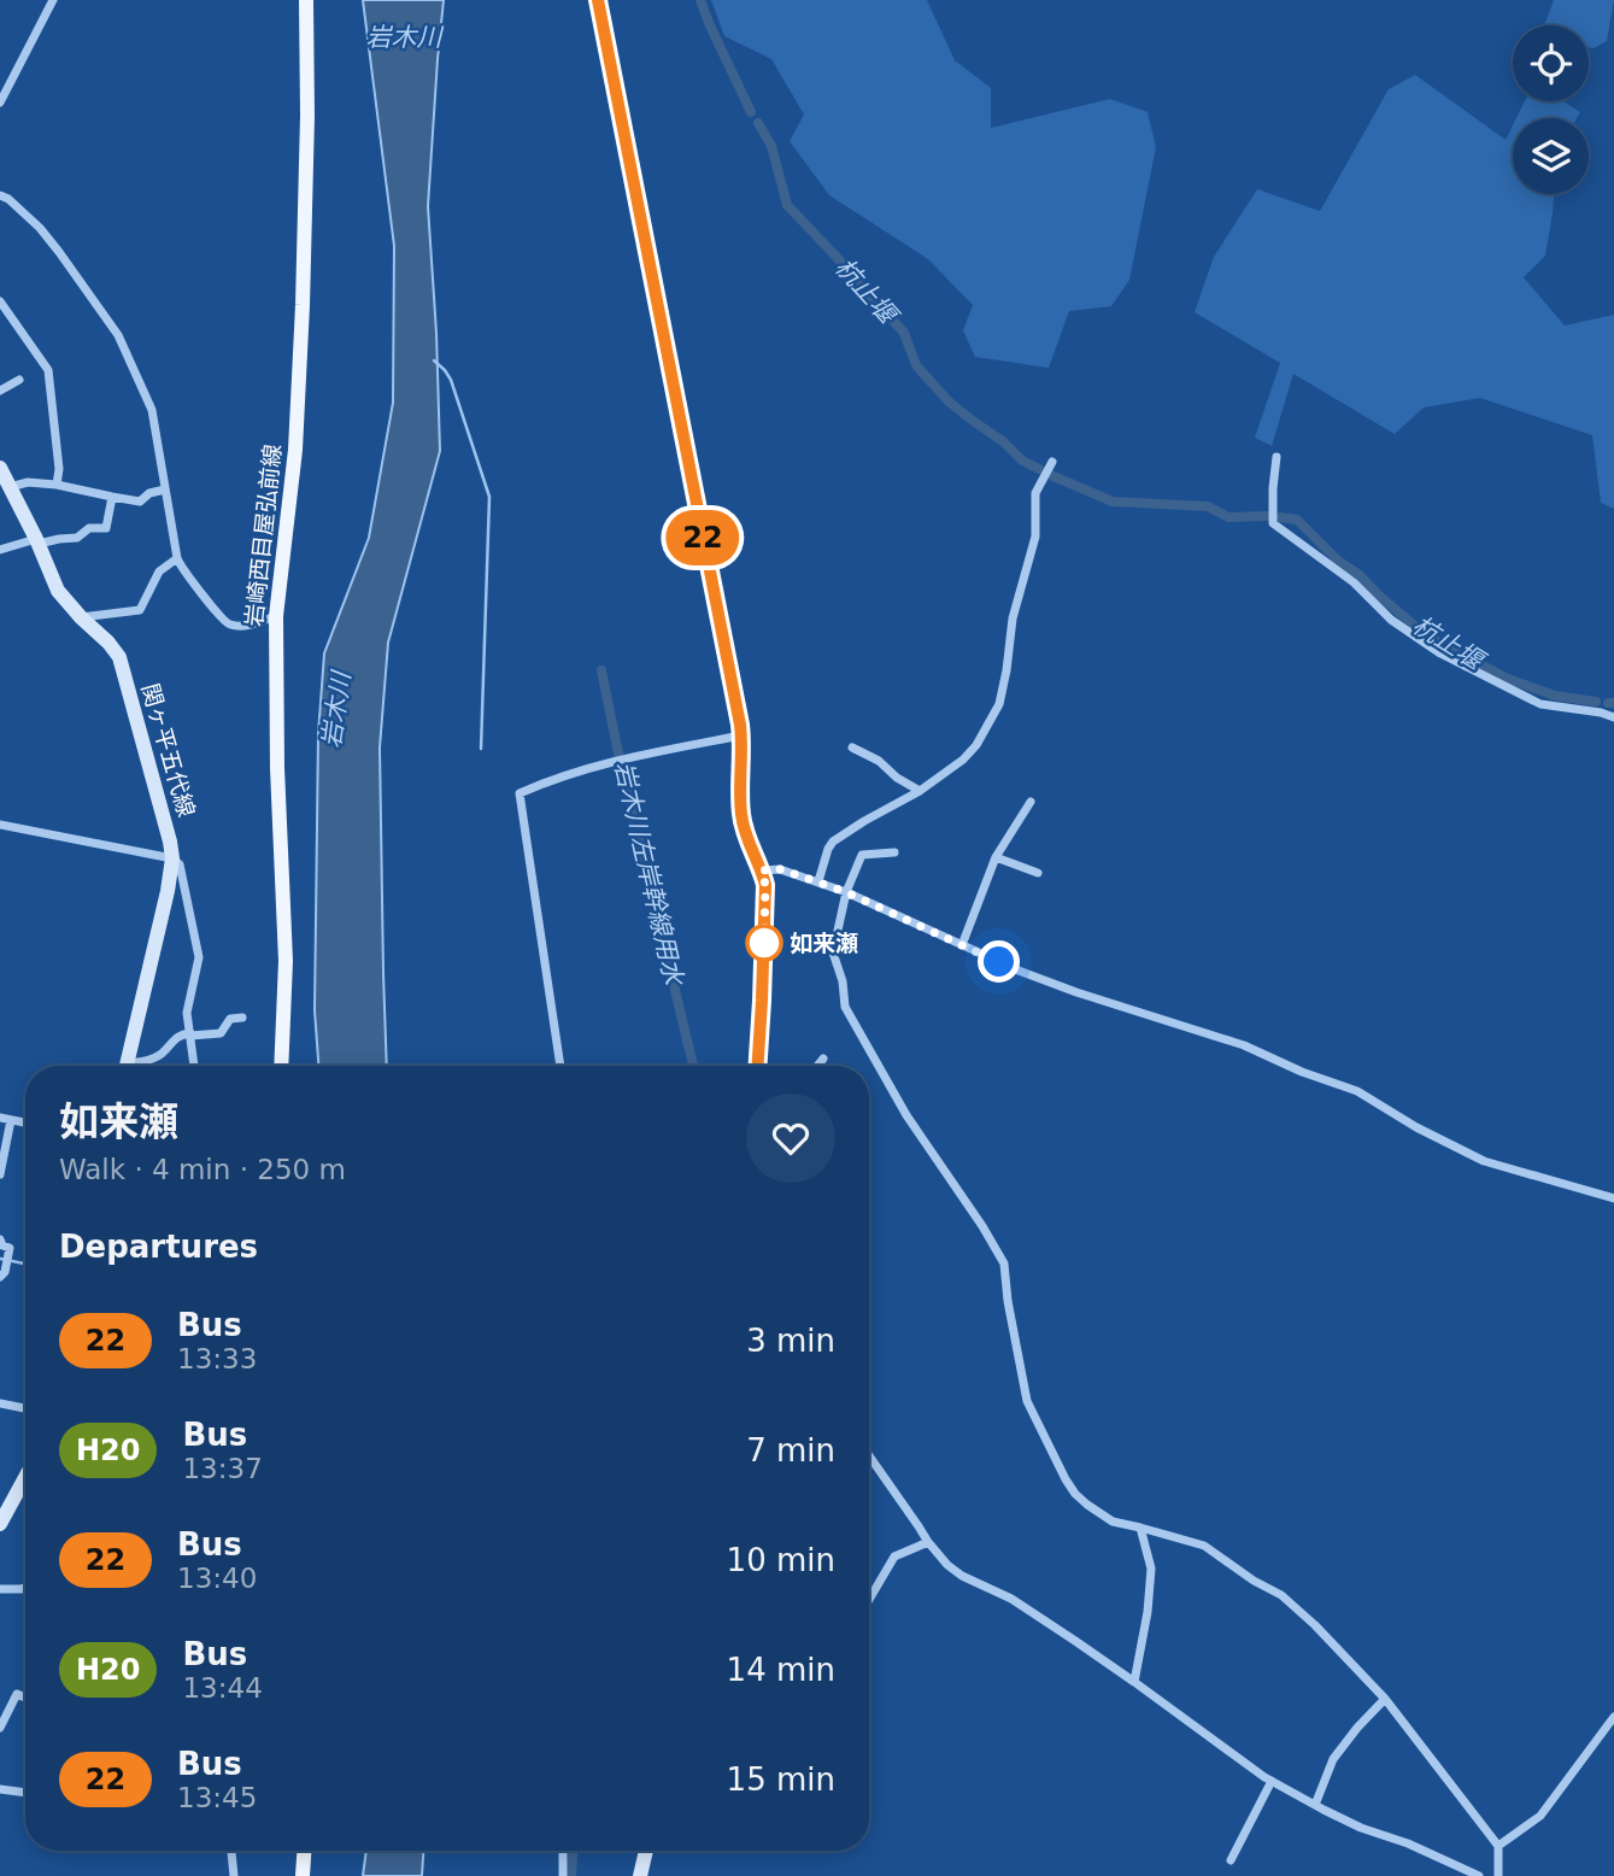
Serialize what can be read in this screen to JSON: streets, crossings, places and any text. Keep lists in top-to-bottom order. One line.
{"streets":{"main road":["岩崎西目屋弘前線"],"street":["関ヶ平五代線"]},"water":["岩木川","杭止堰","岩木川左岸幹線用水"],"places":["如来瀬"],"lines":["bus line 22"],"page":{"on_map":"22","heading":[["如来瀬","Walk · 4 min · 250 m"],"Departures"],"list":[{"mark":"22","name":"Bus","note":"13:33","value":"3 min"},{"mark":"H20","name":"Bus","note":"13:37","value":"7 min"},{"mark":"22","name":"Bus","note":"13:40","value":"10 min"},{"mark":"H20","name":"Bus","note":"13:44","value":"14 min"},{"mark":"22","name":"Bus","note":"13:45","value":"15 min"}]}}
